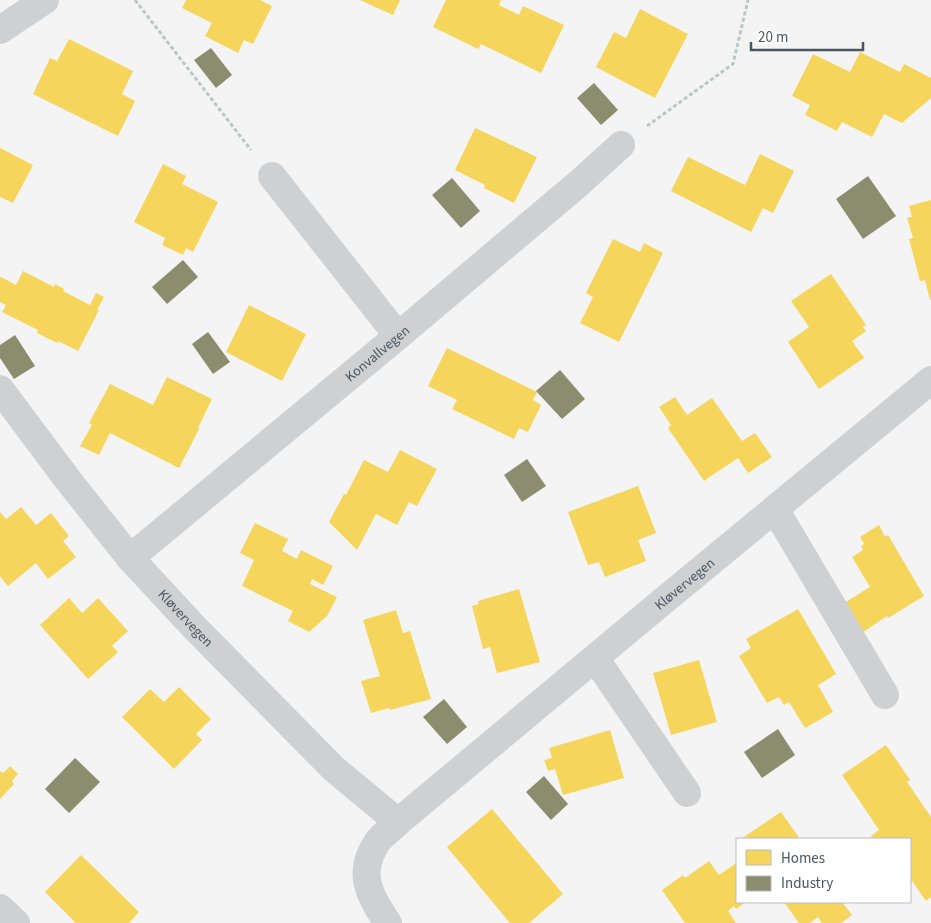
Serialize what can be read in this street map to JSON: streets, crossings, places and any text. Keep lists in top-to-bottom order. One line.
{"streets":{"street":["Konvallvegen","Kløvervegen"]},"crossings":[["Konvallvegen","Kløvervegen"]],"legend":["Homes","Industry"],"scale_bar":"20 m"}
